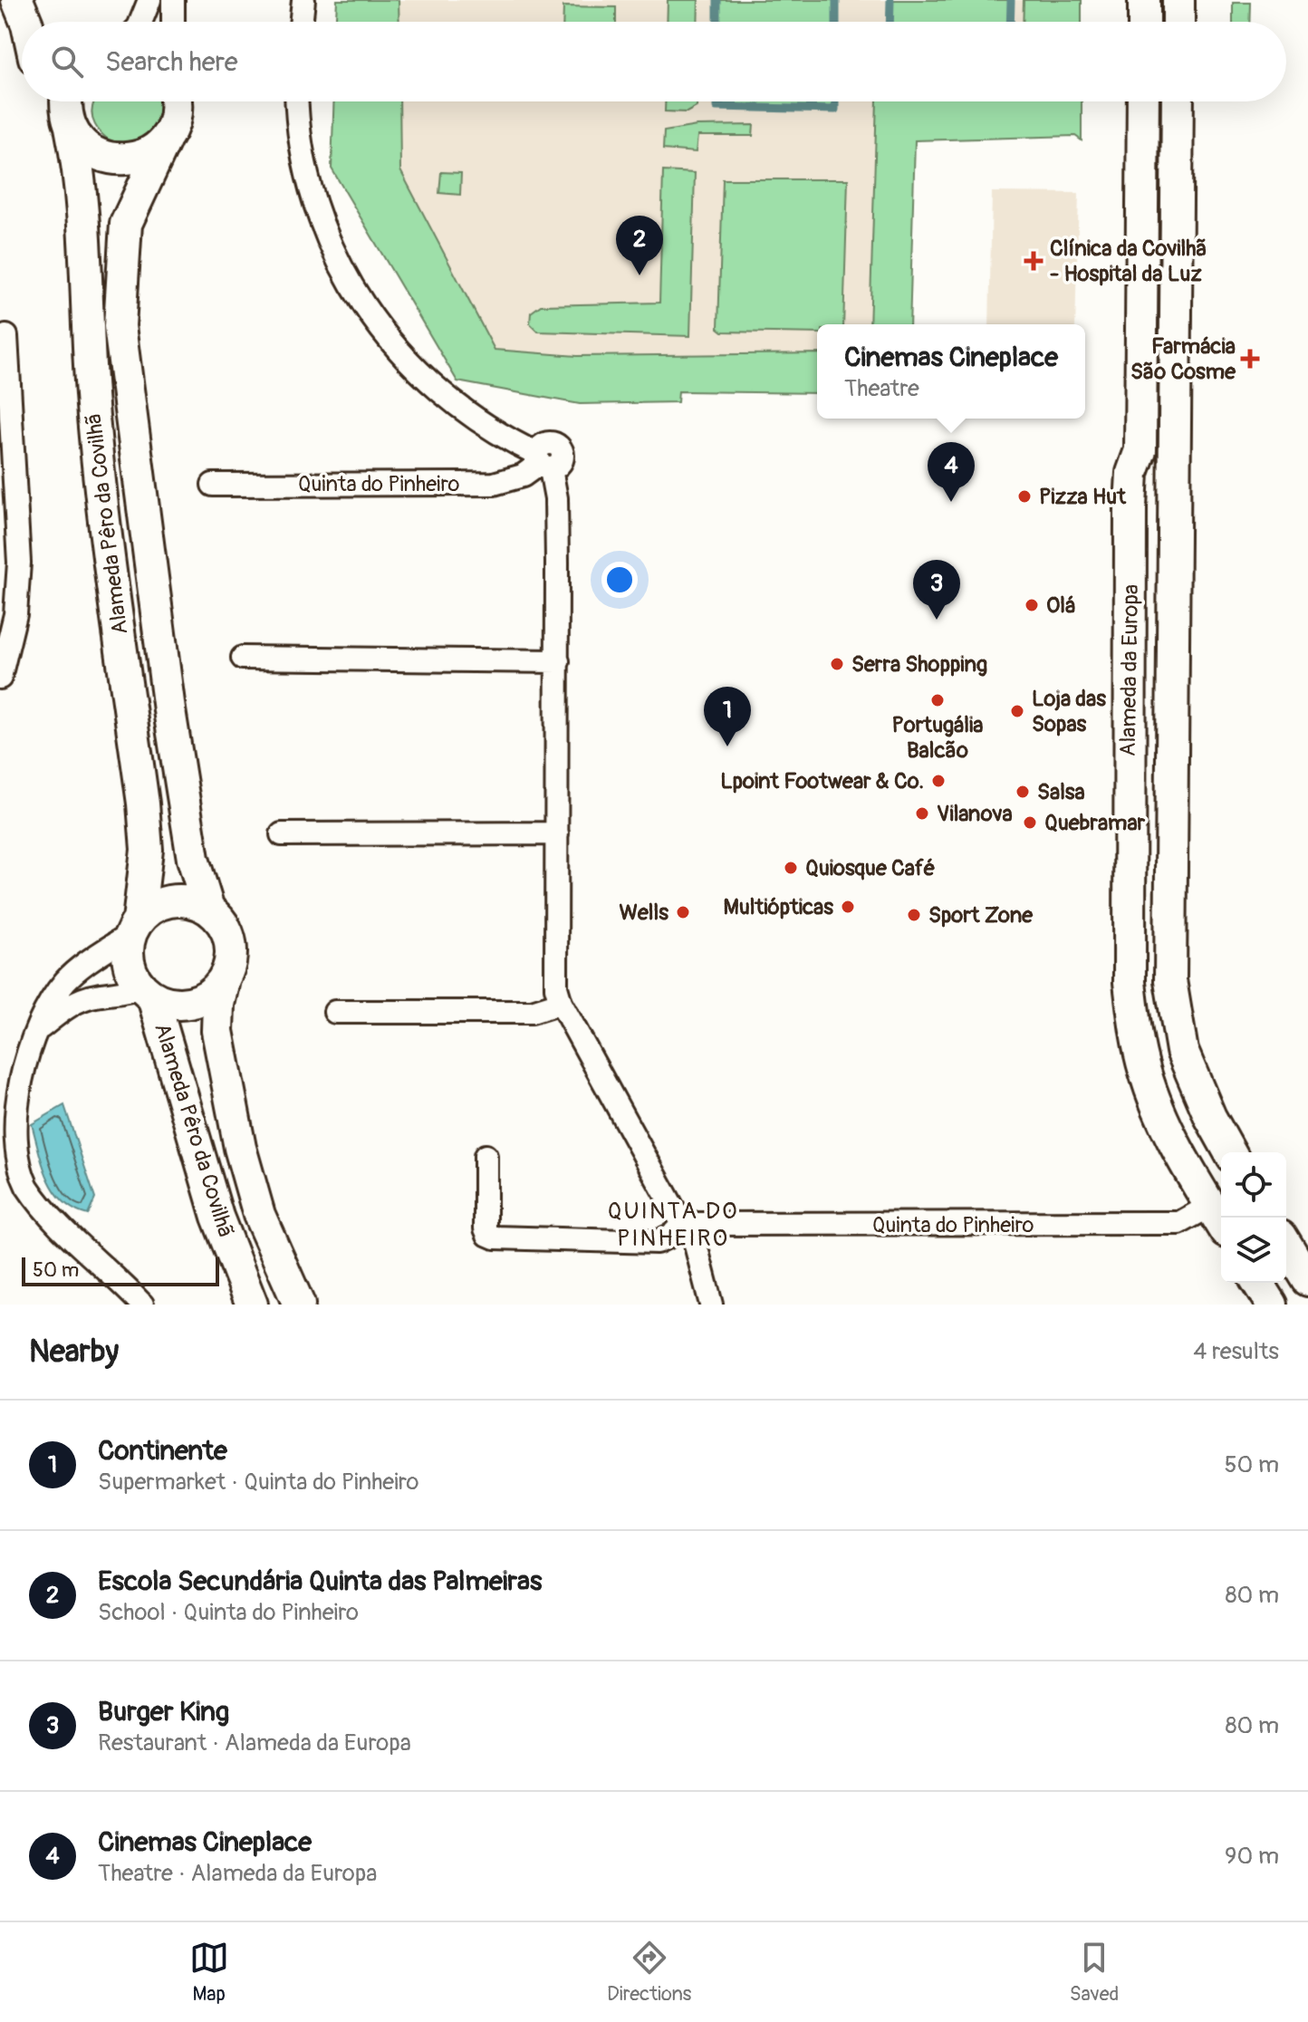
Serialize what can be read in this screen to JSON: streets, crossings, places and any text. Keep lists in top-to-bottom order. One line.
{"streets":{"main road":["Alameda Pêro da Covilhã","Alameda da Europa"],"street":["Quinta do Pinheiro"]},"crossings":[["Quinta do Pinheiro","Alameda da Europa"]],"districts":["QUINTA DO PINHEIRO"],"places":{"health":["Clínica da Covilhã - Hospital da Luz","Farmácia São Cosme"],"other":["Pizza Hut","Olá","Serra Shopping","Portugália Balcão","Loja das Sopas","Lpoint Footwear & Co.","Salsa","Vilanova","Quebramar","Quiosque Café","Multiópticas","Wells","Sport Zone"]},"scale_bar":"50 m","page":{"search":"Search here","pins":["2","4","3","1"],"popup":["Cinemas Cineplace","Theatre"],"scale":"50 m","heading":["Nearby","4 results"],"list":[{"mark":"1","name":"Continente","note":"Supermarket · Quinta do Pinheiro","value":"50 m"},{"mark":"2","name":"Escola Secundária Quinta das Palmeiras","note":"School · Quinta do Pinheiro","value":"80 m"},{"mark":"3","name":"Burger King","note":"Restaurant · Alameda da Europa","value":"80 m"},{"mark":"4","name":"Cinemas Cineplace","note":"Theatre · Alameda da Europa","value":"90 m"}],"nav":["Map","Directions","Saved"]}}
